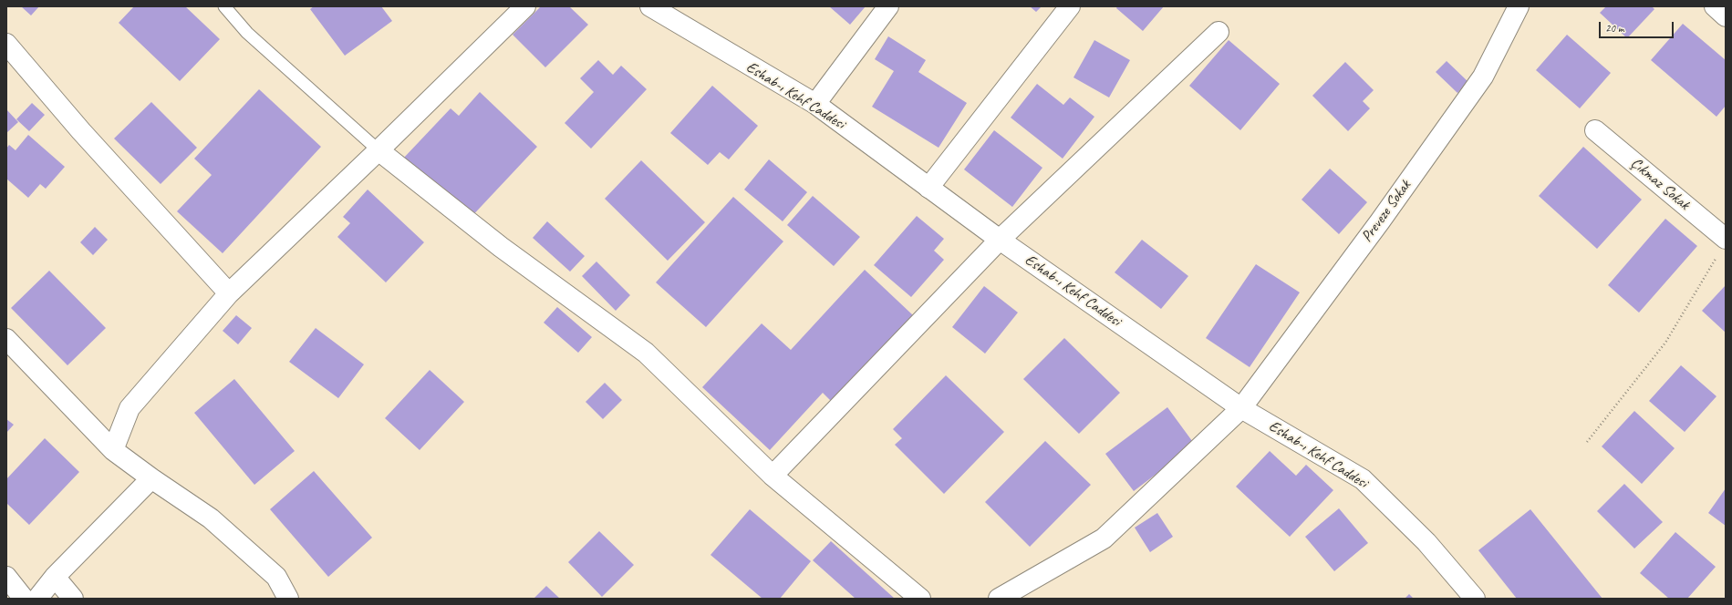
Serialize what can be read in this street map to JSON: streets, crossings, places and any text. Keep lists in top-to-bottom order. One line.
{"streets":{"street":["Eshab-ı Kehf Caddesi","Çıkmaz Sokak","Preveze Sokak"]},"crossings":[["Eshab-ı Kehf Caddesi","Preveze Sokak"]],"scale_bar":"20 m"}
